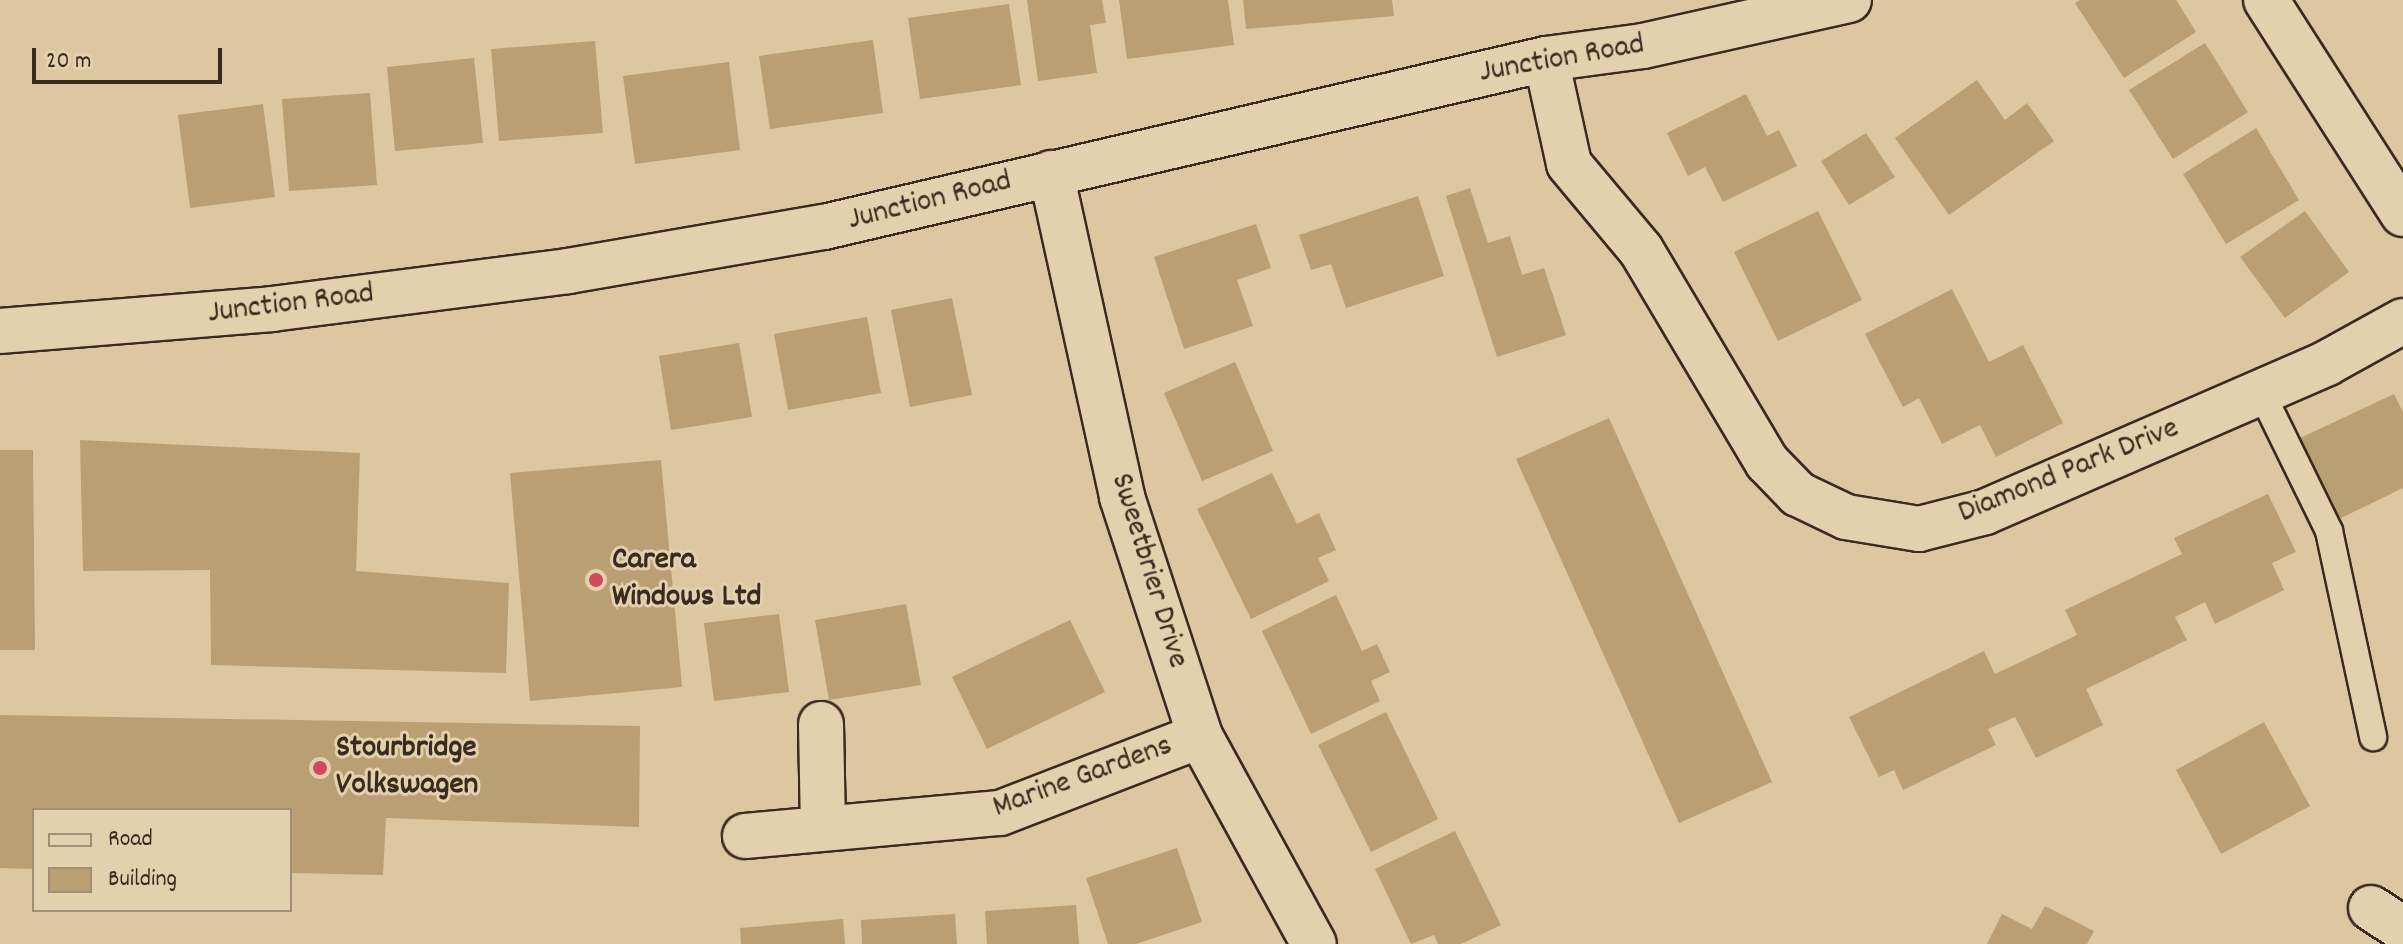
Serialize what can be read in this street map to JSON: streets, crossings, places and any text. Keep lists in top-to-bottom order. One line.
{"streets":{"street":["Junction Road","Diamond Park Drive","Sweetbrier Drive","Marine Gardens"]},"crossings":[["Junction Road","Diamond Park Drive"],["Junction Road","Sweetbrier Drive"],["Sweetbrier Drive","Marine Gardens"]],"places":["Carera Windows Ltd","Stourbridge Volkswagen"],"legend":["Road","Building"],"scale_bar":"20 m"}
